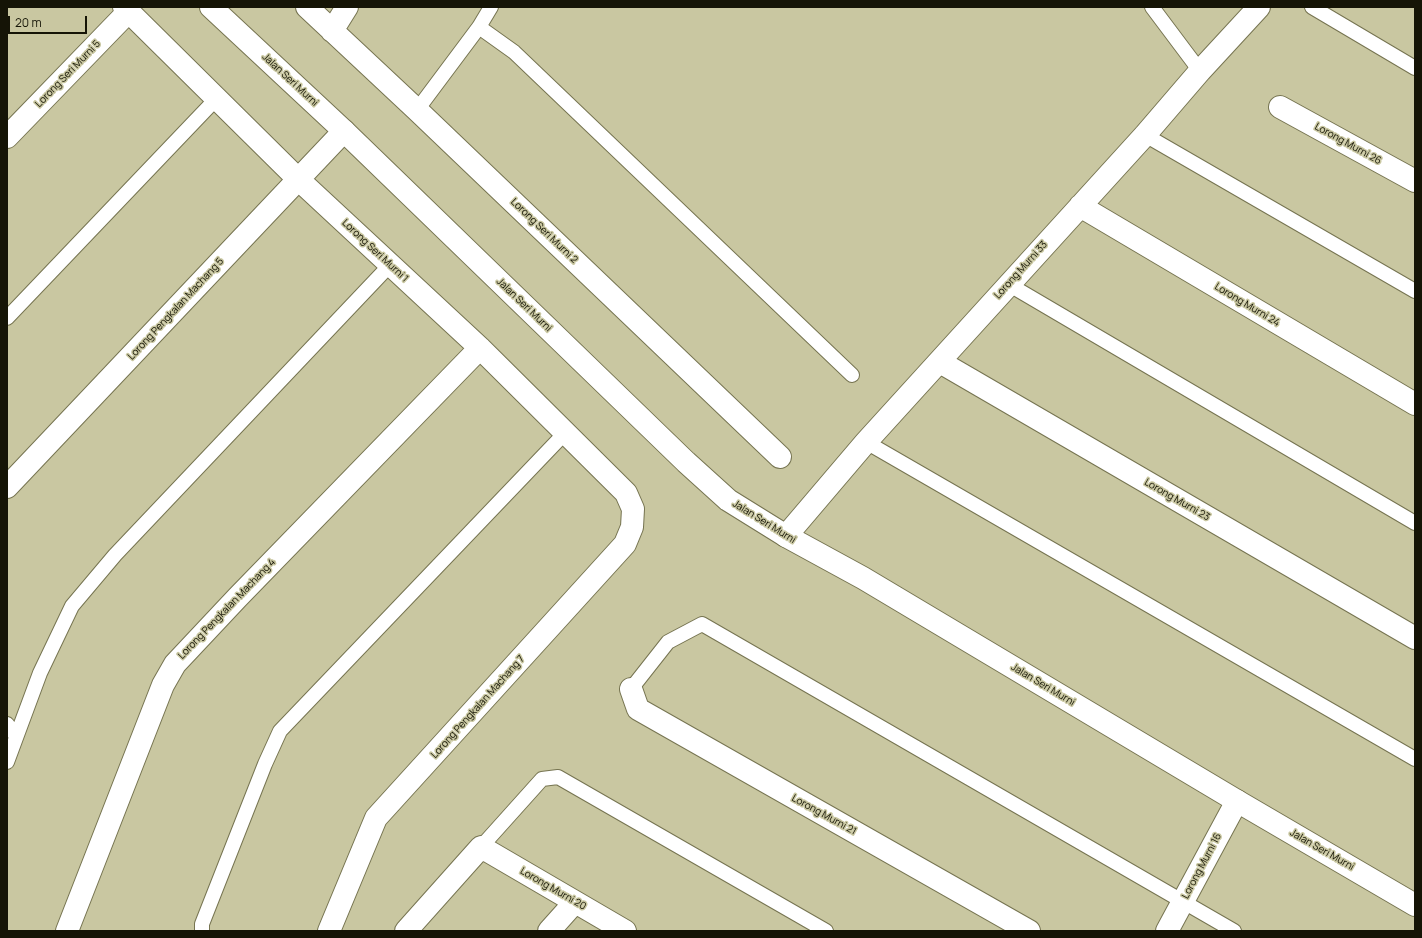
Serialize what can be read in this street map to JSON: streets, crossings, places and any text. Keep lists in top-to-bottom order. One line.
{"streets":{"street":["Lorong Seri Murni 5","Jalan Seri Murni","Lorong Murni 26","Lorong Seri Murni 2","Lorong Seri Murni 1","Lorong Murni 33","Lorong Murni 24","Lorong Pengkalan Machang 5","Lorong Murni 23","Lorong Pengkalan Machang 4","Lorong Pengkalan Machang 7","Lorong Murni 21","Lorong Murni 16","Lorong Murni 20"]},"crossings":[["Lorong Seri Murni 5","Lorong Seri Murni 1"],["Jalan Seri Murni","Lorong Murni 33"],["Jalan Seri Murni","Lorong Pengkalan Machang 5"],["Jalan Seri Murni","Lorong Murni 16"],["Lorong Seri Murni 1","Lorong Pengkalan Machang 5"],["Lorong Seri Murni 1","Lorong Pengkalan Machang 4"],["Lorong Seri Murni 1","Lorong Pengkalan Machang 7"],["Lorong Murni 33","Lorong Murni 24"],["Lorong Murni 33","Lorong Murni 23"]],"scale_bar":"20 m"}
